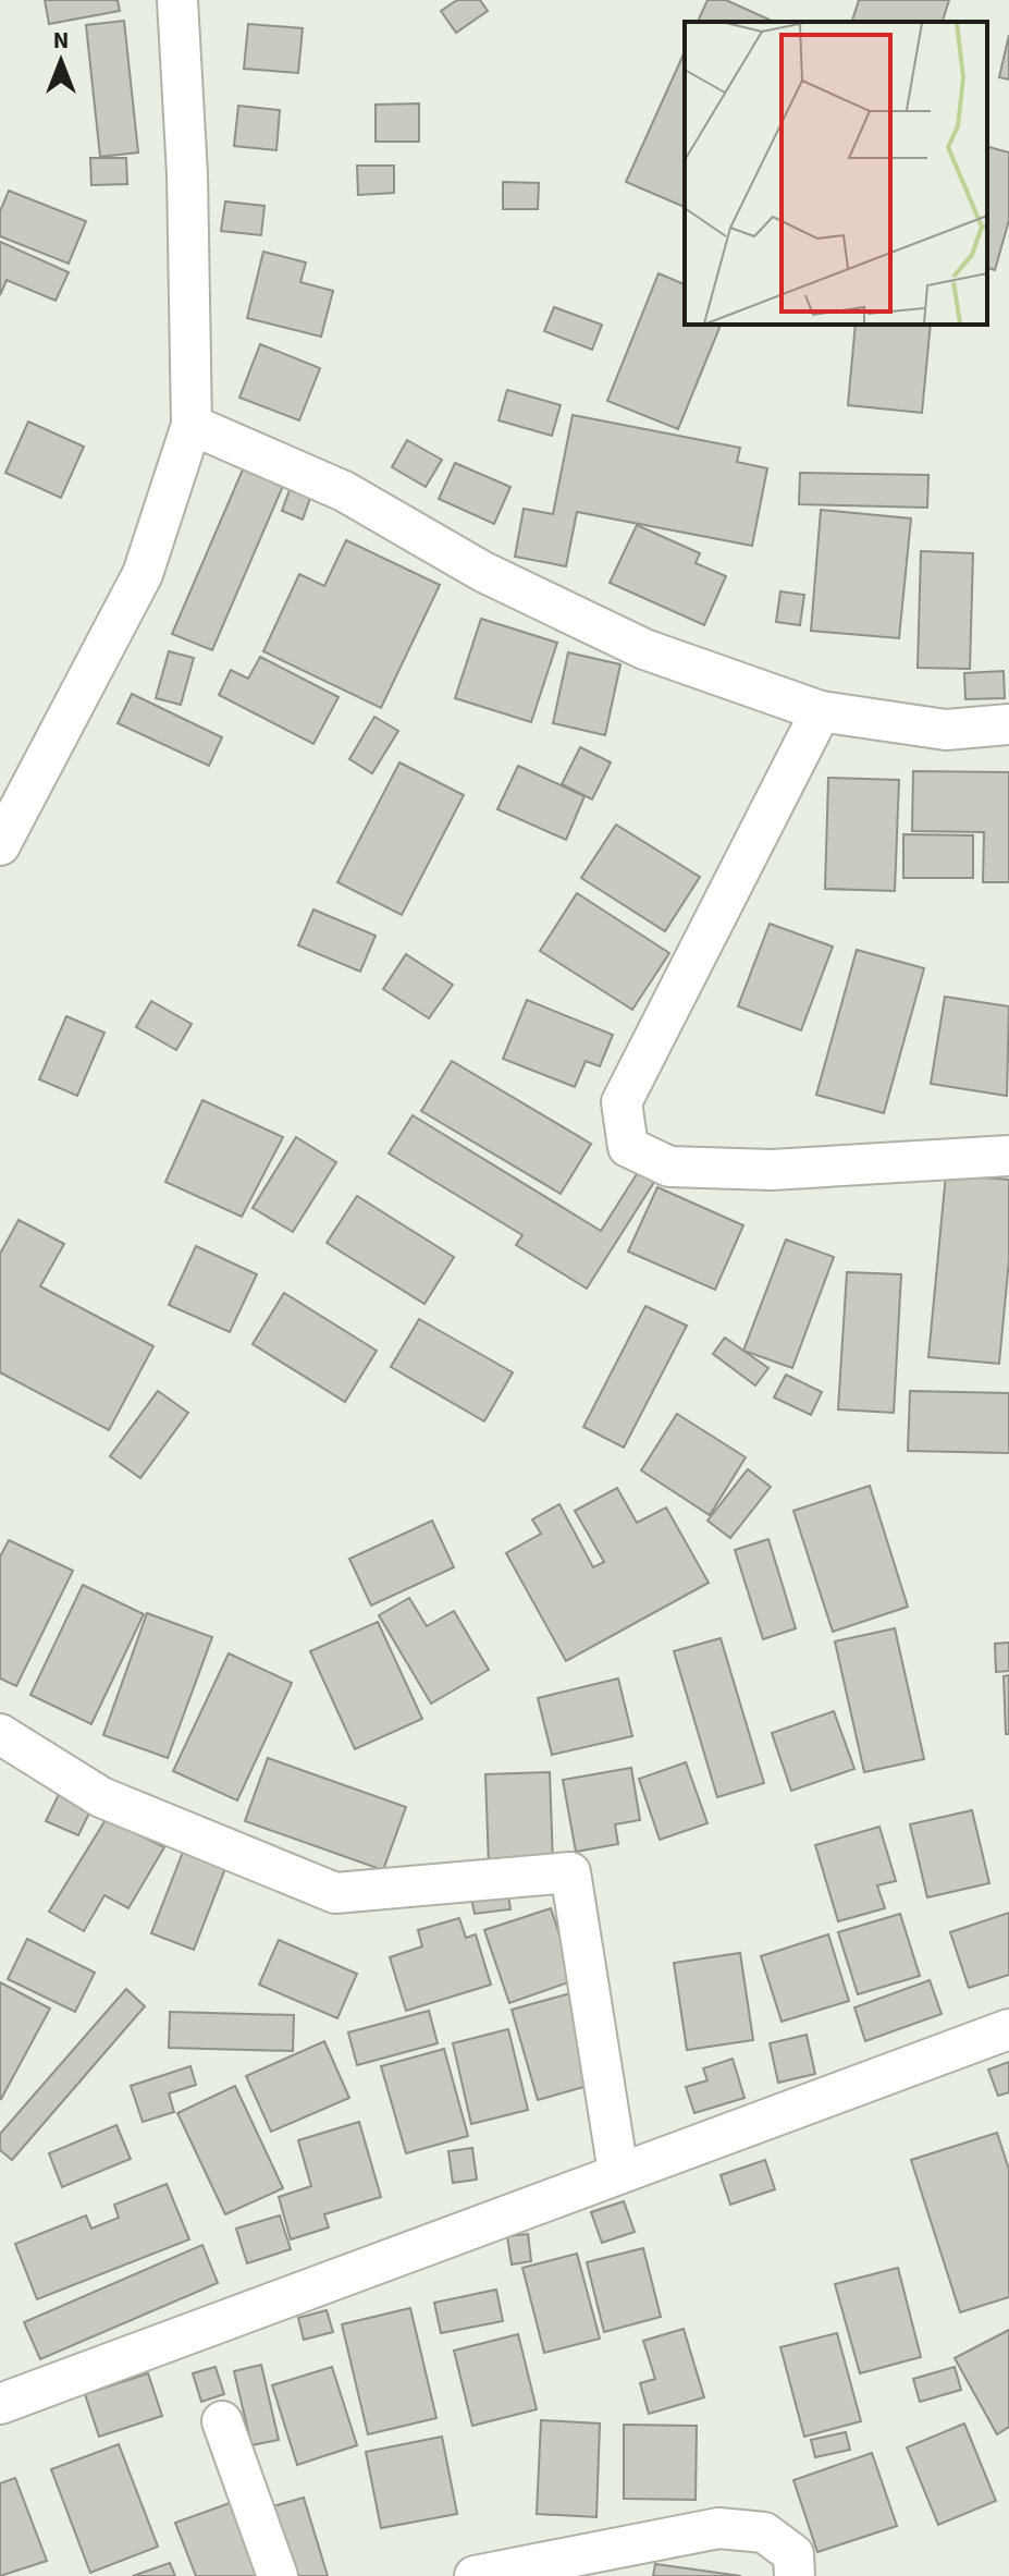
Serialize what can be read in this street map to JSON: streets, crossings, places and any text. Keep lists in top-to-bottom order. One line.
{"north":"top"}
